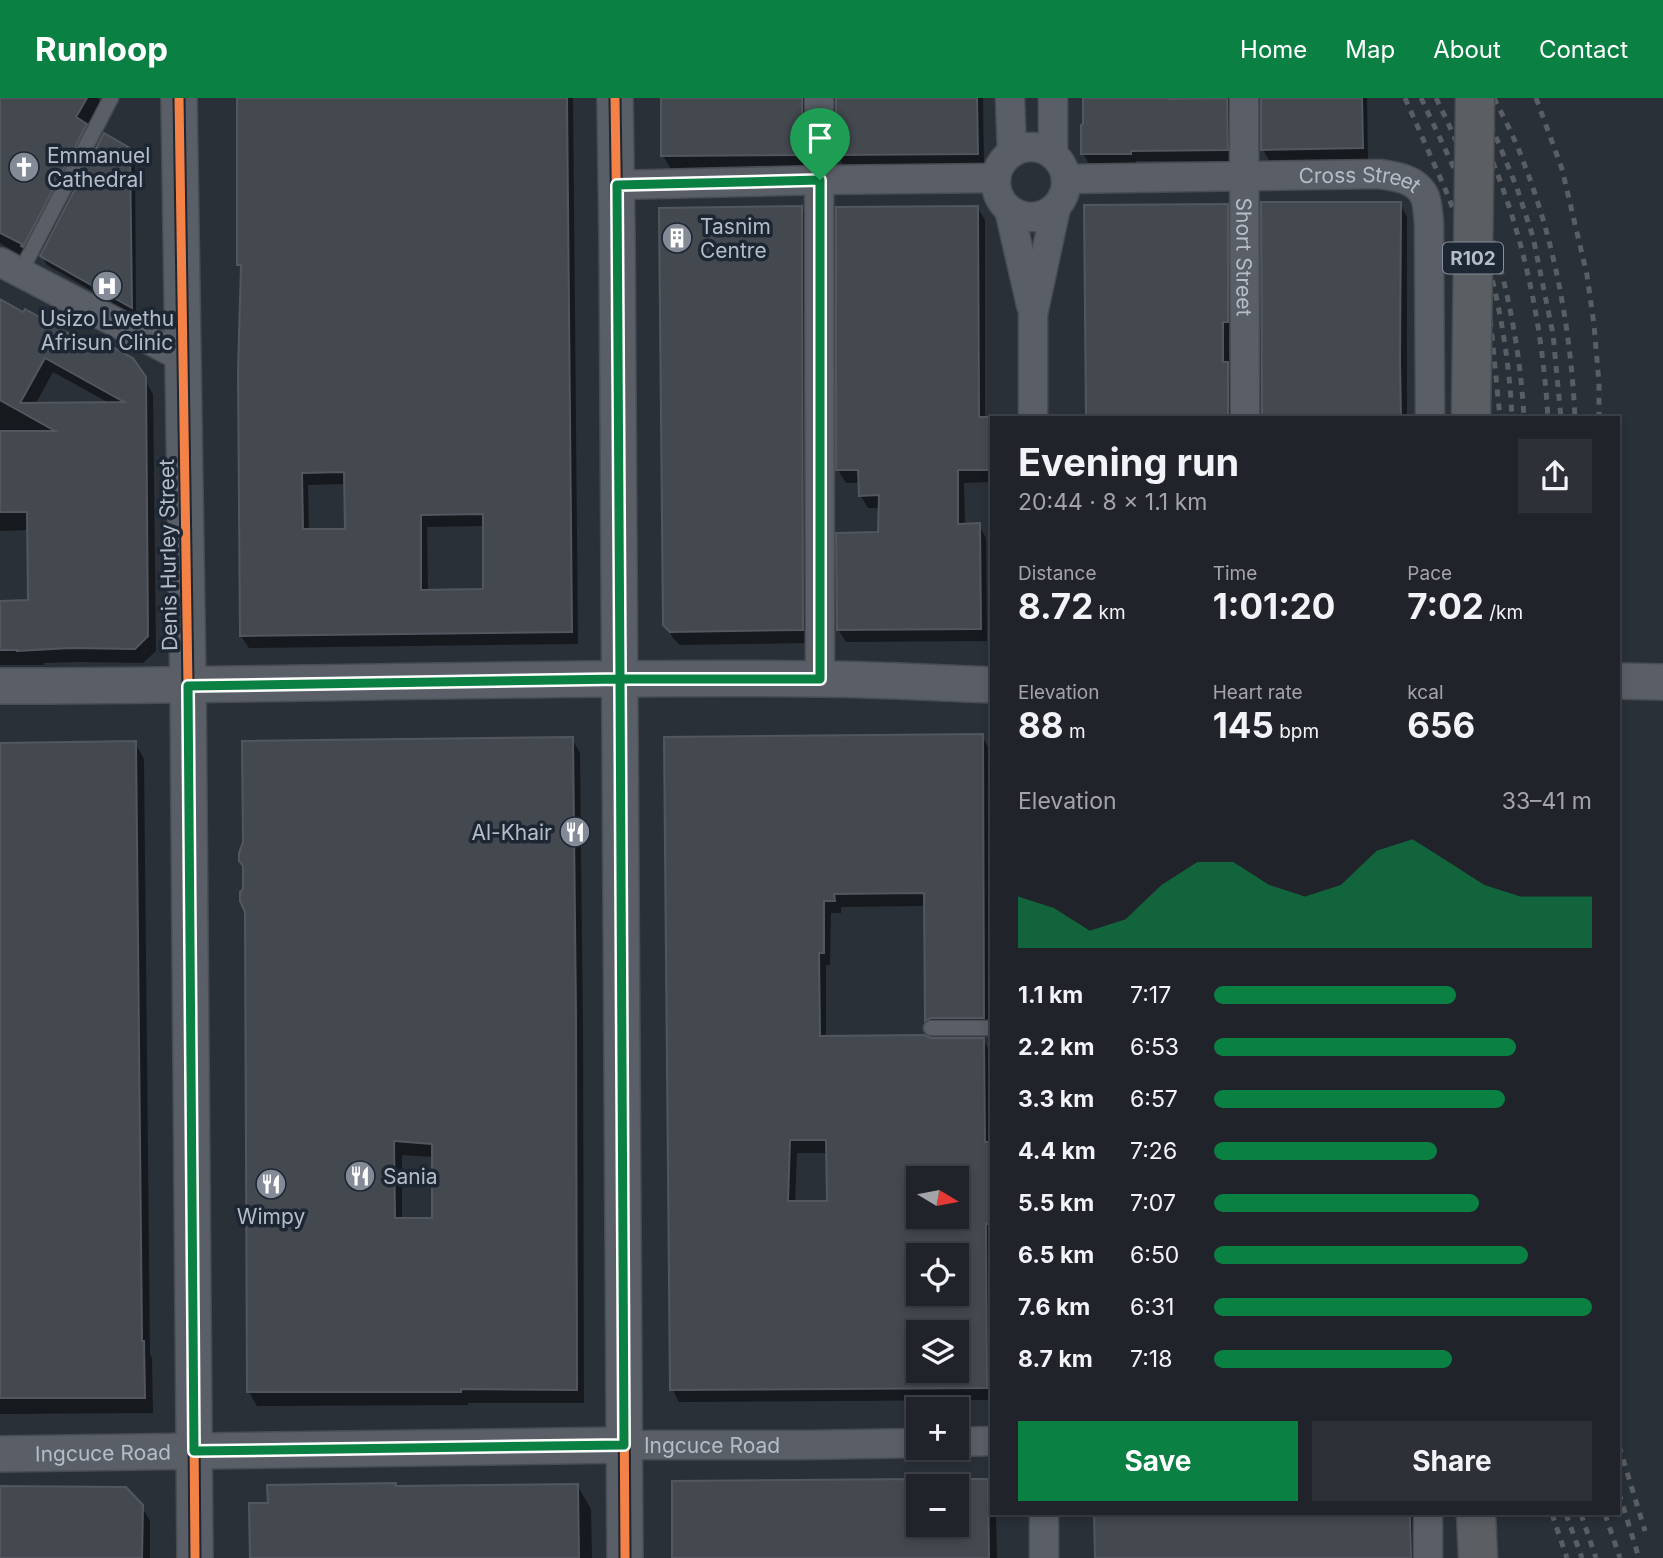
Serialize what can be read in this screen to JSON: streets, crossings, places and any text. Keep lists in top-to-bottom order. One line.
{"streets":{"highway":["R102"],"street":["Cross Street","Short Street","Denis Hurley Street","Ingcuce Road"]},"crossings":[["Cross Street","Short Street"],["Denis Hurley Street","Ingcuce Road"]],"places":{"church":["Emmanuel Cathedral"],"building":["Tasnim Centre"],"hospital":["Usizo Lwethu Afrisun Clinic"],"restaurant":["Al-Khair","Sania","Wimpy"]},"north":"right","page":{"header":"Runloop","nav":["Home","Map","About","Contact"],"heading":["Evening run","20:44 · 8 × 1.1 km"],"stats":[["Distance","8.72 km"],["Time","1:01:20"],["Pace","7:02 /km"],["Elevation","88 m"],["Heart rate","145 bpm"],["kcal","656"]],"chart":["Elevation","33–41 m"],"list":[{"name":"1.1 km","note":"7:17"},{"name":"2.2 km","note":"6:53"},{"name":"3.3 km","note":"6:57"},{"name":"4.4 km","note":"7:26"},{"name":"5.5 km","note":"7:07"},{"name":"6.5 km","note":"6:50"},{"name":"7.6 km","note":"6:31"},{"name":"8.7 km","note":"7:18"}],"map_buttons":["+","−"],"buttons":["Save","Share"]}}
